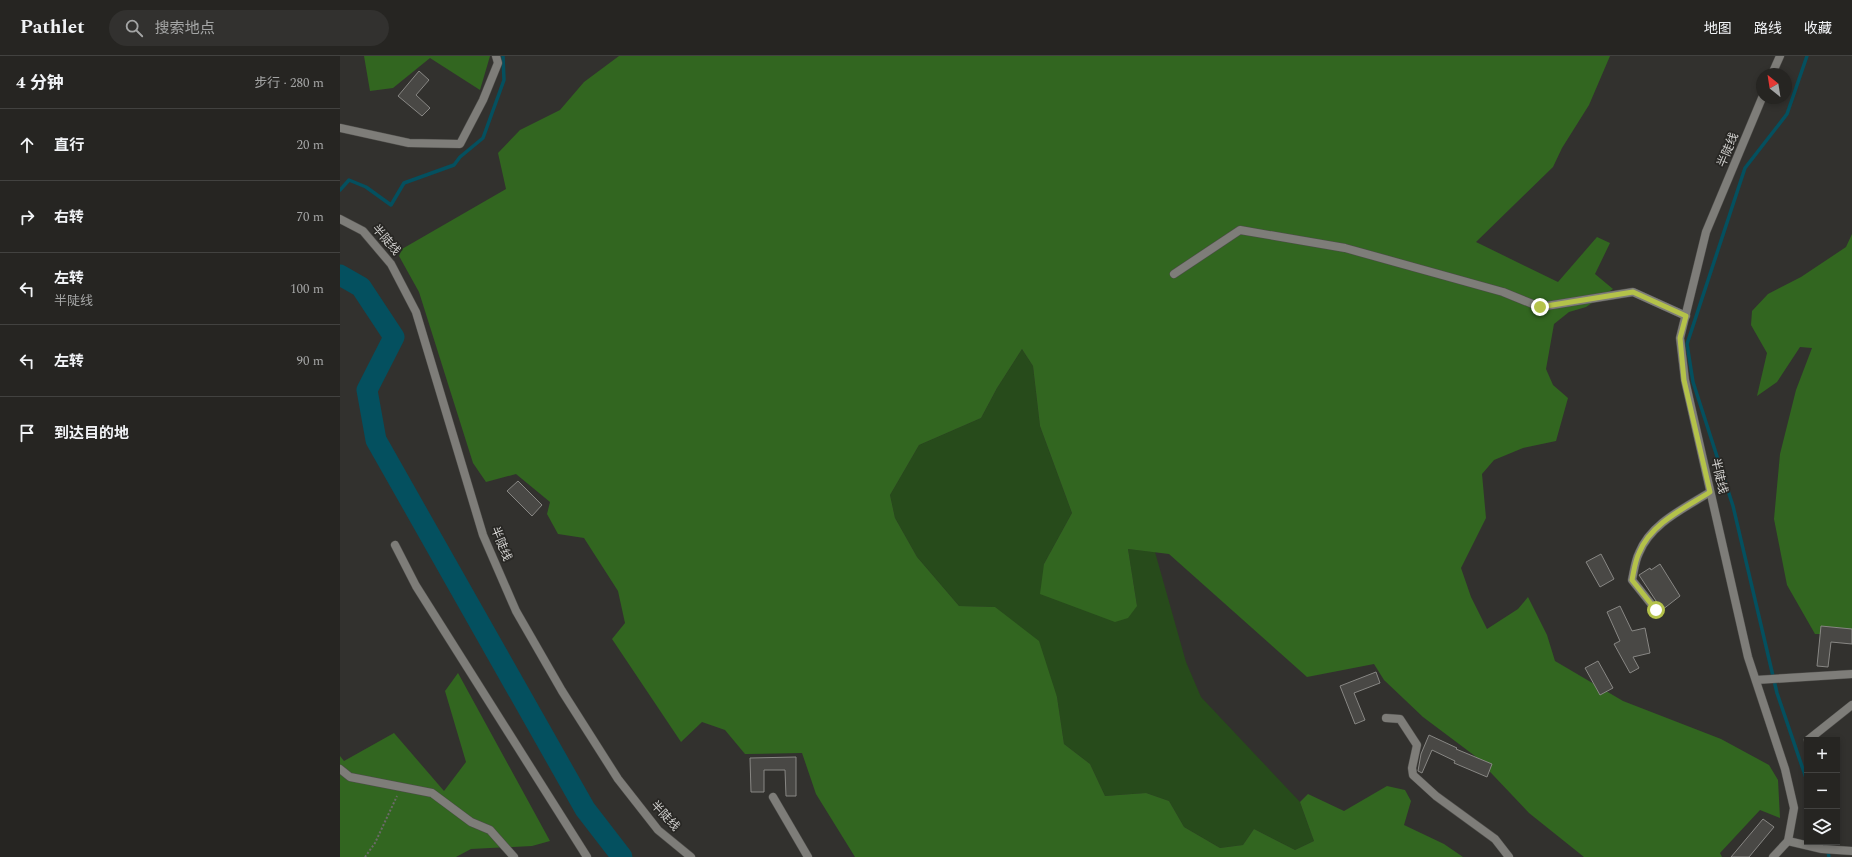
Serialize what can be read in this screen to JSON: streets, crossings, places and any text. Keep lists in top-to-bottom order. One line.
{"streets":{"street":["半陡线"]},"north":"top left","page":{"header":"Pathlet","search":"搜索地点","nav":["地图","路线","收藏"],"heading":["4 分钟","步行 · 280 m"],"list":[["直行","20 m"],["右转","70 m"],["左转","半陡线","100 m"],["左转","90 m"],"到达目的地"],"map_buttons":["+","−"]}}
